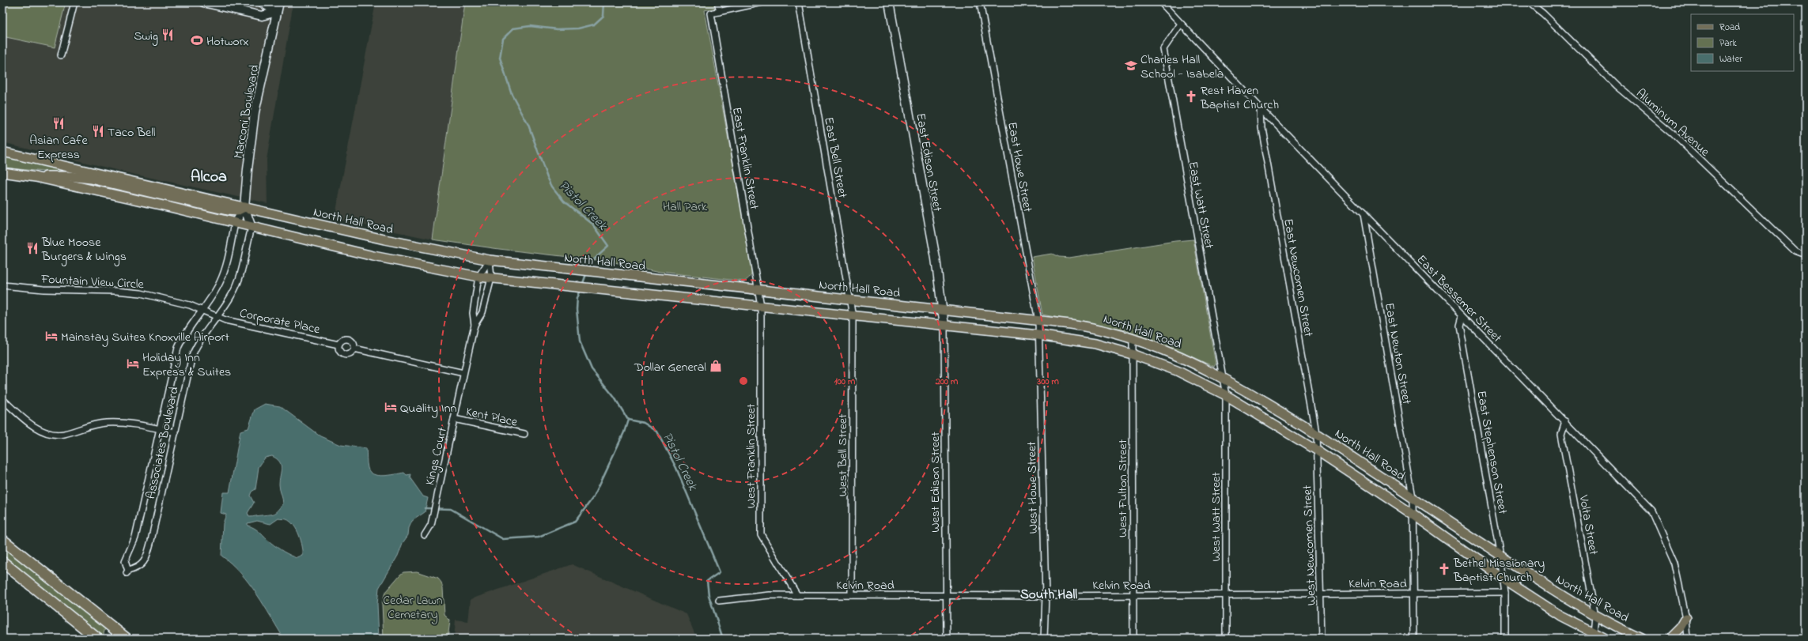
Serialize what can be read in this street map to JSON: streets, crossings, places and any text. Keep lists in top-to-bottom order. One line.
{"streets":{"main road":["North Hall Road"],"street":["Marconi Boulevard","Aluminum Avenue","East Bell Street","East Franklin Street","East Edison Street","East Howe Street","East Watt Street","East Newcomen Street","Fountain View Circle","East Bessemer Street","Corporate Place","East Newton Street","Kent Place","Associates Boulevard","East Stephenson Street","West Bell Street","Kings Court","West Franklin Street","West Edison Street","West Howe Street","West Fulton Street","West Watt Street","Volta Street","West Newcomen Street","Kelvin Road"]},"crossings":[["Marconi Boulevard","North Hall Road"],["Marconi Boulevard","Associates Boulevard"],["East Bell Street","North Hall Road"],["East Bell Street","West Bell Street"],["East Franklin Street","North Hall Road"],["East Franklin Street","West Franklin Street"],["East Edison Street","North Hall Road"],["East Edison Street","West Edison Street"],["East Howe Street","North Hall Road"],["East Howe Street","West Howe Street"],["East Watt Street","North Hall Road"],["East Watt Street","East Bessemer Street"],["East Watt Street","West Watt Street"],["North Hall Road","East Newcomen Street"],["North Hall Road","East Newton Street"],["North Hall Road","Associates Boulevard"],["North Hall Road","East Stephenson Street"],["North Hall Road","West Bell Street"],["North Hall Road","Kings Court"],["North Hall Road","West Franklin Street"],["North Hall Road","West Edison Street"],["North Hall Road","West Howe Street"],["North Hall Road","West Fulton Street"],["North Hall Road","West Watt Street"],["North Hall Road","Volta Street"],["North Hall Road","West Newcomen Street"],["East Newcomen Street","East Bessemer Street"],["East Newcomen Street","West Newcomen Street"],["Fountain View Circle","Corporate Place"],["Fountain View Circle","Associates Boulevard"],["East Bessemer Street","East Newton Street"],["East Bessemer Street","East Stephenson Street"],["East Bessemer Street","Volta Street"],["Corporate Place","Associates Boulevard"],["Corporate Place","Kings Court"],["East Newton Street","Kelvin Road"],["Kent Place","Kings Court"],["East Stephenson Street","Kelvin Road"],["West Bell Street","Kelvin Road"],["West Franklin Street","Kelvin Road"],["West Edison Street","Kelvin Road"],["West Howe Street","Kelvin Road"],["West Fulton Street","Kelvin Road"],["West Watt Street","Kelvin Road"],["West Newcomen Street","Kelvin Road"]],"districts":["Alcoa","South Hall"],"water":["Pistol Creek"],"parks":["Hall Park","Cedar Lawn Cemetary"],"places":{"restaurant":["Swig","Asian Cafe Express","Taco Bell","Blue Moose Burgers & Wings"],"sports":["Hotworx"],"school or university":["Charles Hall School - Isabela"],"church":["Rest Haven Baptist Church","Bethel Missionary Baptist Church"],"hotel":["Mainstay Suites Knoxville Airport","Holiday Inn Express & Suites","Quality Inn"],"shop":["Dollar General"]},"legend":["Road","Park","Water"],"rings":["100 m","200 m","300 m"]}
